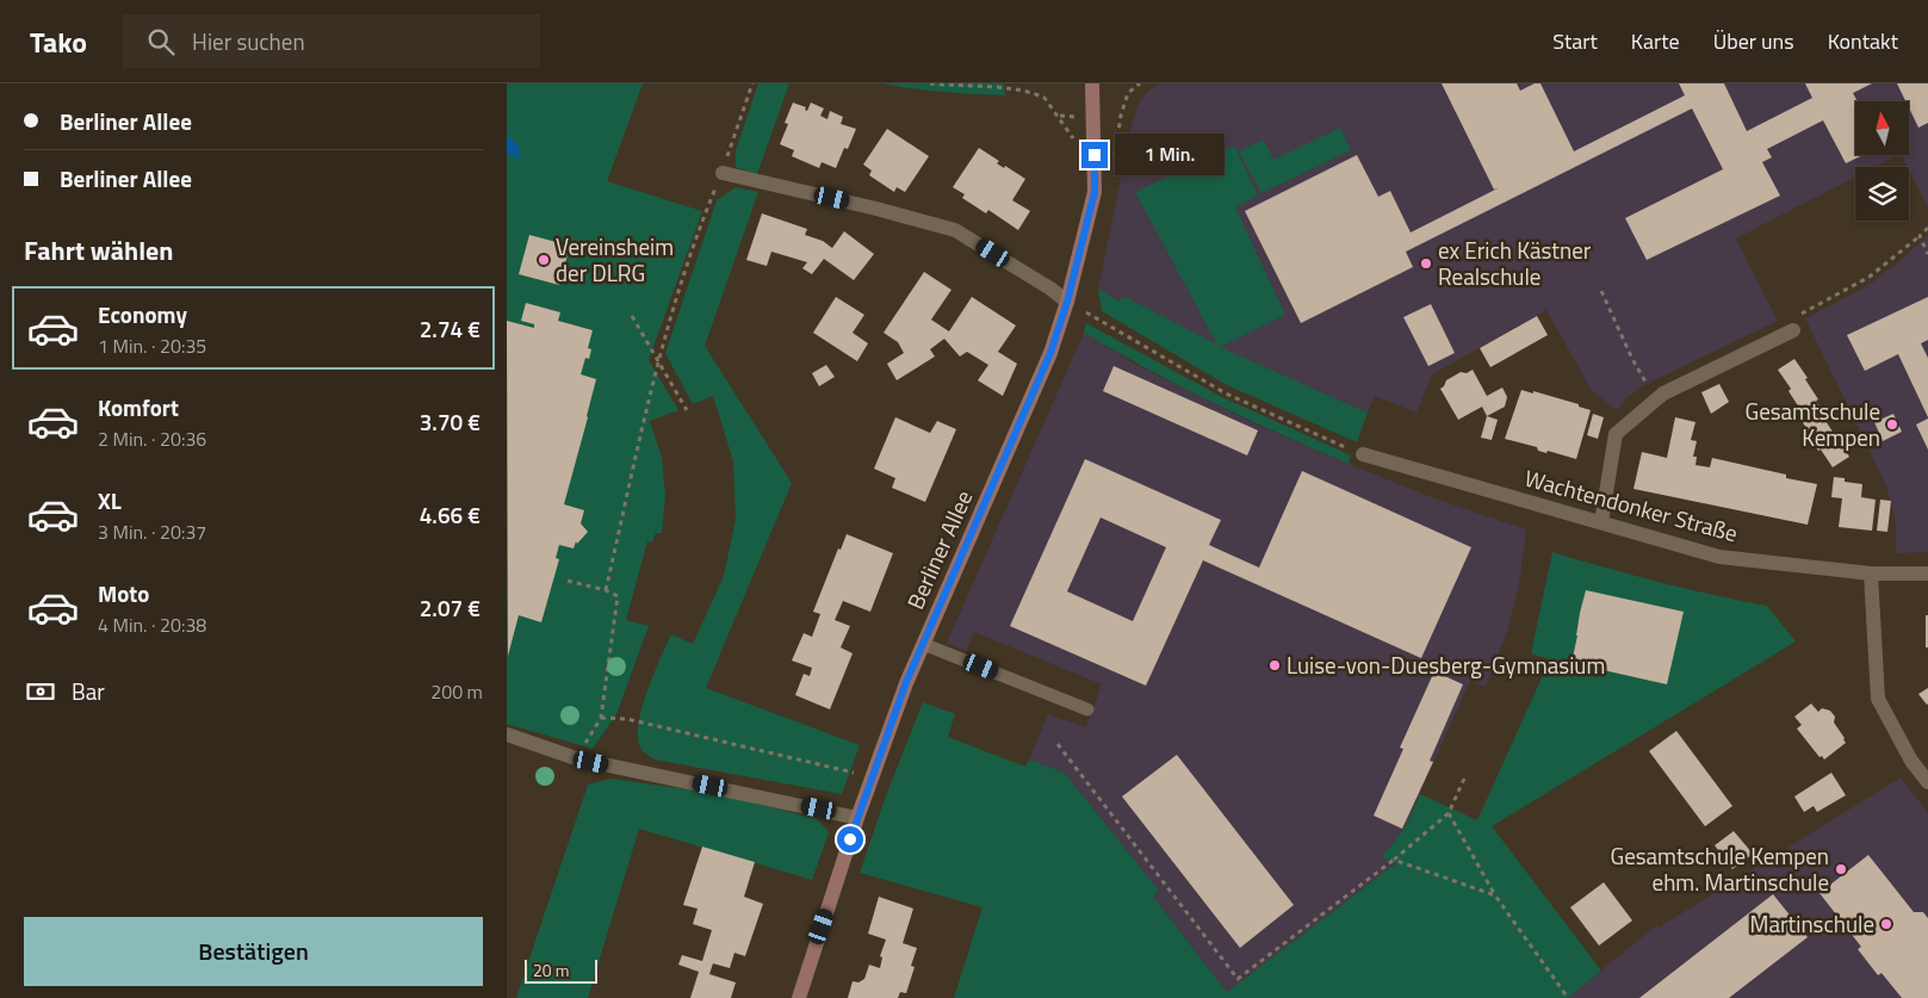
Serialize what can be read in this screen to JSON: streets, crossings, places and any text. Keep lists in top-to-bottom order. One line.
{"streets":{"street":["Wachtendonker Straße","Berliner Allee"]},"places":["Vereinsheim der DLRG","ex Erich Kästner Realschule","Gesamtschule Kempen","Luise-von-Duesberg-Gymnasium","Gesamtschule Kempen ehm. Martinschule","Martinschule"],"scale_bar":"20 m","north":"top","page":{"header":"Tako","search":"Hier suchen","nav":["Start","Karte","Über uns","Kontakt"],"banner":["Berliner Allee","Berliner Allee"],"bubble":"1 Min.","heading":"Fahrt wählen","list":[{"name":"Economy","note":"1 Min. · 20:35","value":"2.74 €"},{"name":"Komfort","note":"2 Min. · 20:36","value":"3.70 €"},{"name":"XL","note":"3 Min. · 20:37","value":"4.66 €"},{"name":"Moto","note":"4 Min. · 20:38","value":"2.07 €"}],"pay":["Bar","200 m"],"buttons":"Bestätigen","scale":"20 m"}}
